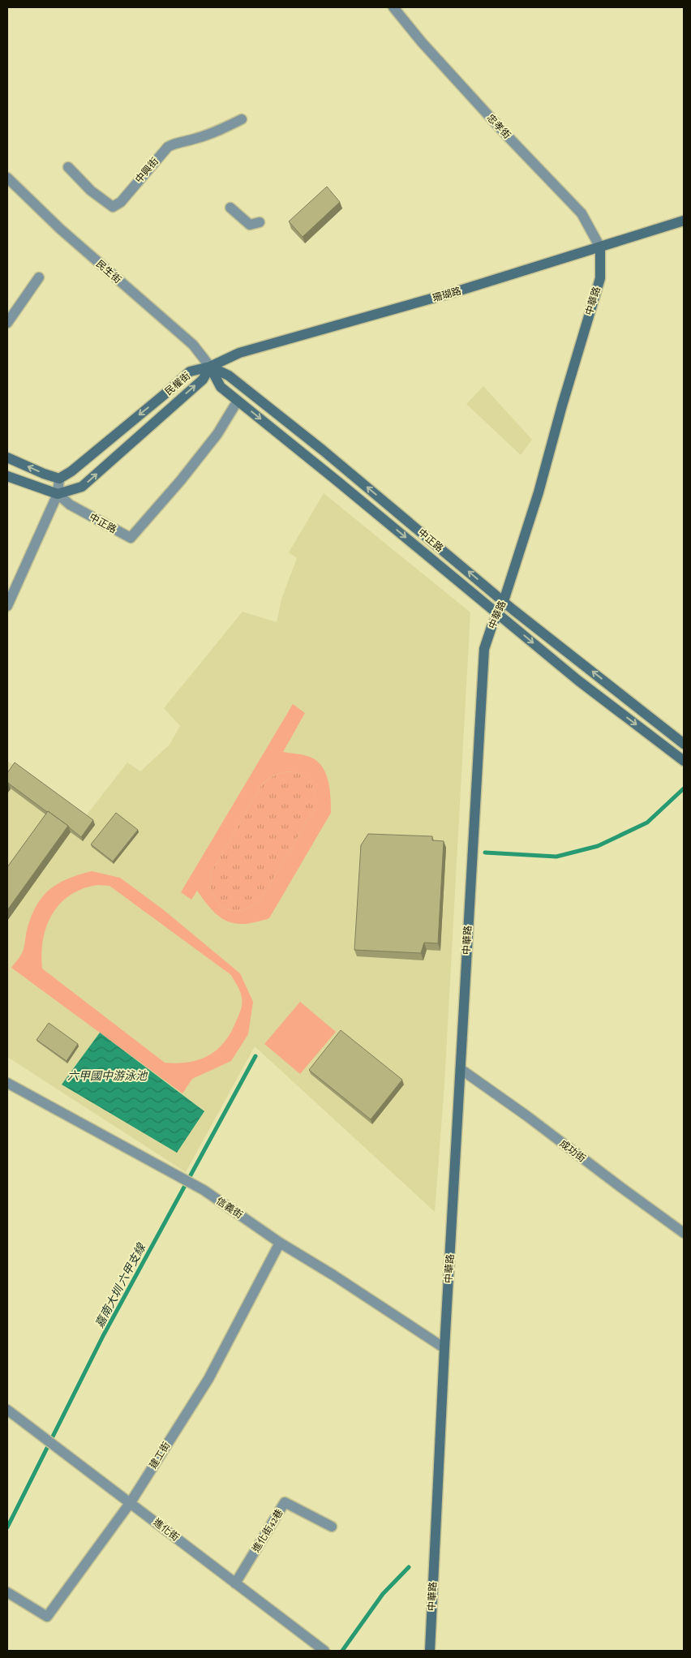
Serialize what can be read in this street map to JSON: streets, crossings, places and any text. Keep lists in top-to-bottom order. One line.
{"streets":{"street":["忠孝街","中興街","民生街","珊瑚路","中華路","民權街","中正路","成功街","信義街","建工街","進化街","進化街42巷"]},"crossings":[["忠孝街","珊瑚路"],["忠孝街","中華路"],["民生街","珊瑚路"],["民生街","民權街"],["民生街","中正路"],["珊瑚路","中華路"],["珊瑚路","民權街"],["珊瑚路","中正路"],["中華路","中正路"],["中華路","成功街"],["中華路","信義街"],["民權街","中正路"],["信義街","建工街"],["建工街","進化街"],["進化街","進化街42巷"]],"water":["六甲國中游泳池","嘉南大圳 六甲支線"]}
